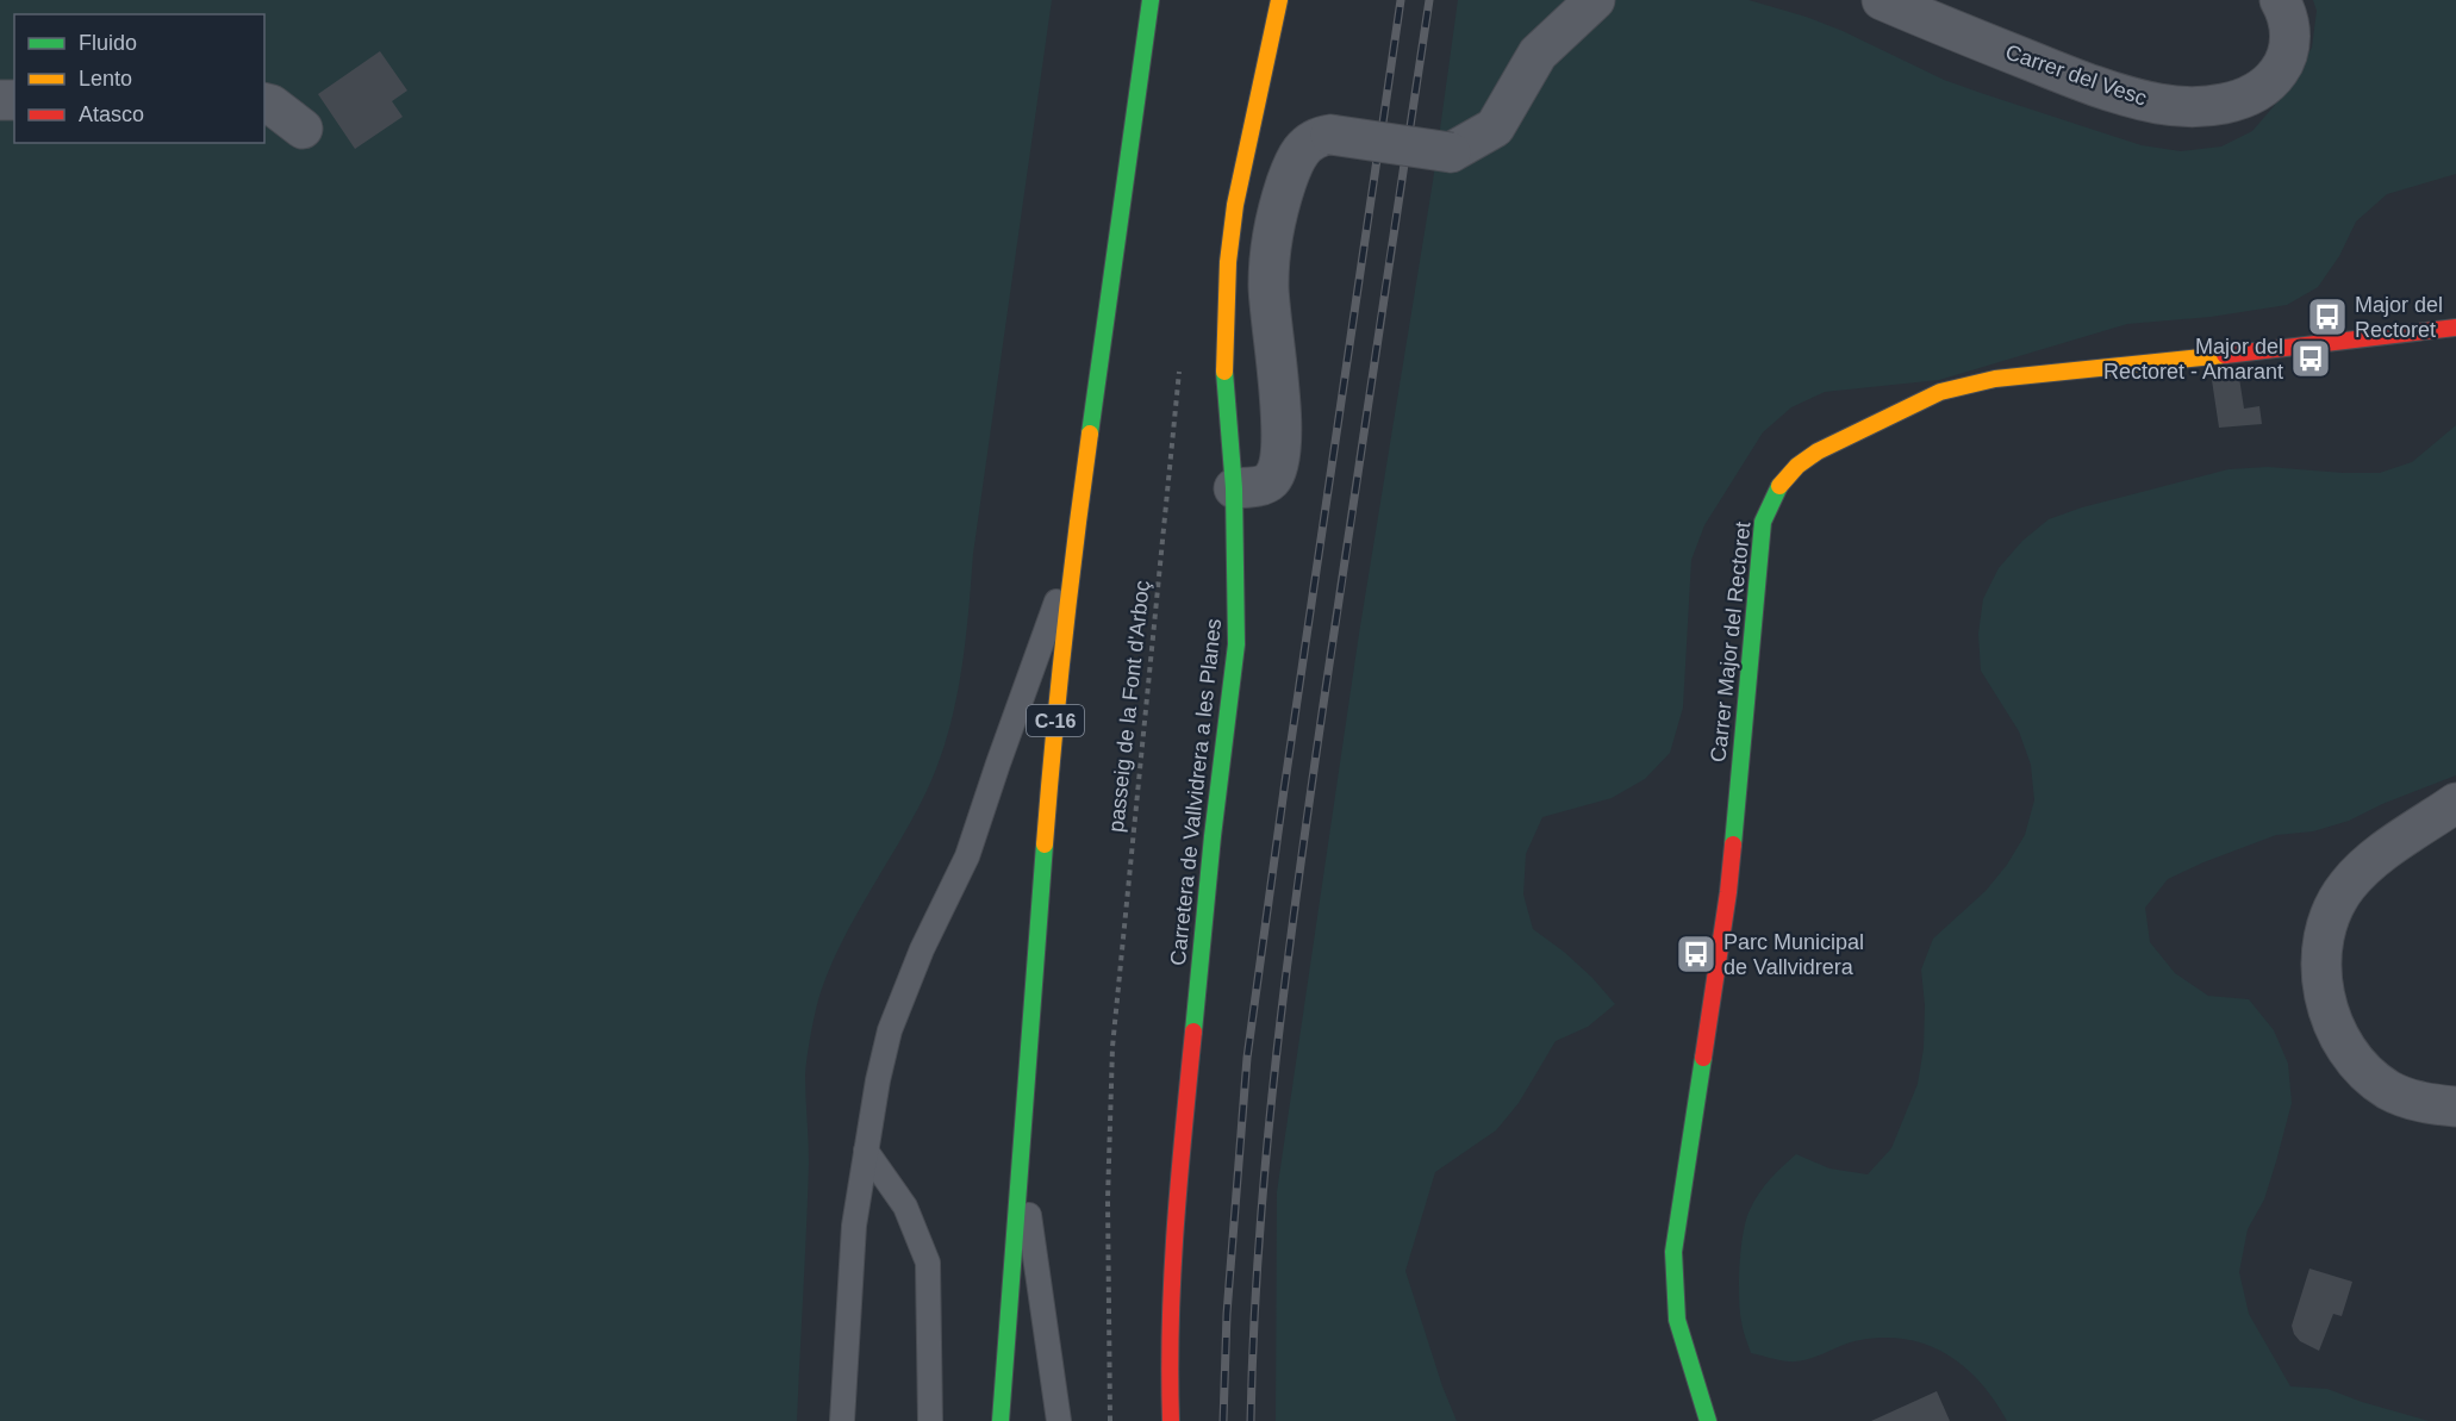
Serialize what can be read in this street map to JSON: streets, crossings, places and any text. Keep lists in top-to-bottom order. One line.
{"streets":{"main road":["Carrer Major del Rectoret","C-16","Carretera de Vallvidrera a les Planes"],"street":["Carrer del Vesc"],"path":["passeig de la Font d'Arboç"]},"places":{"bus stop":["Major del Rectoret","Major del Rectoret - Amarant","Parc Municipal de Vallvidrera"]},"legend":["Fluido","Lento","Atasco"]}
